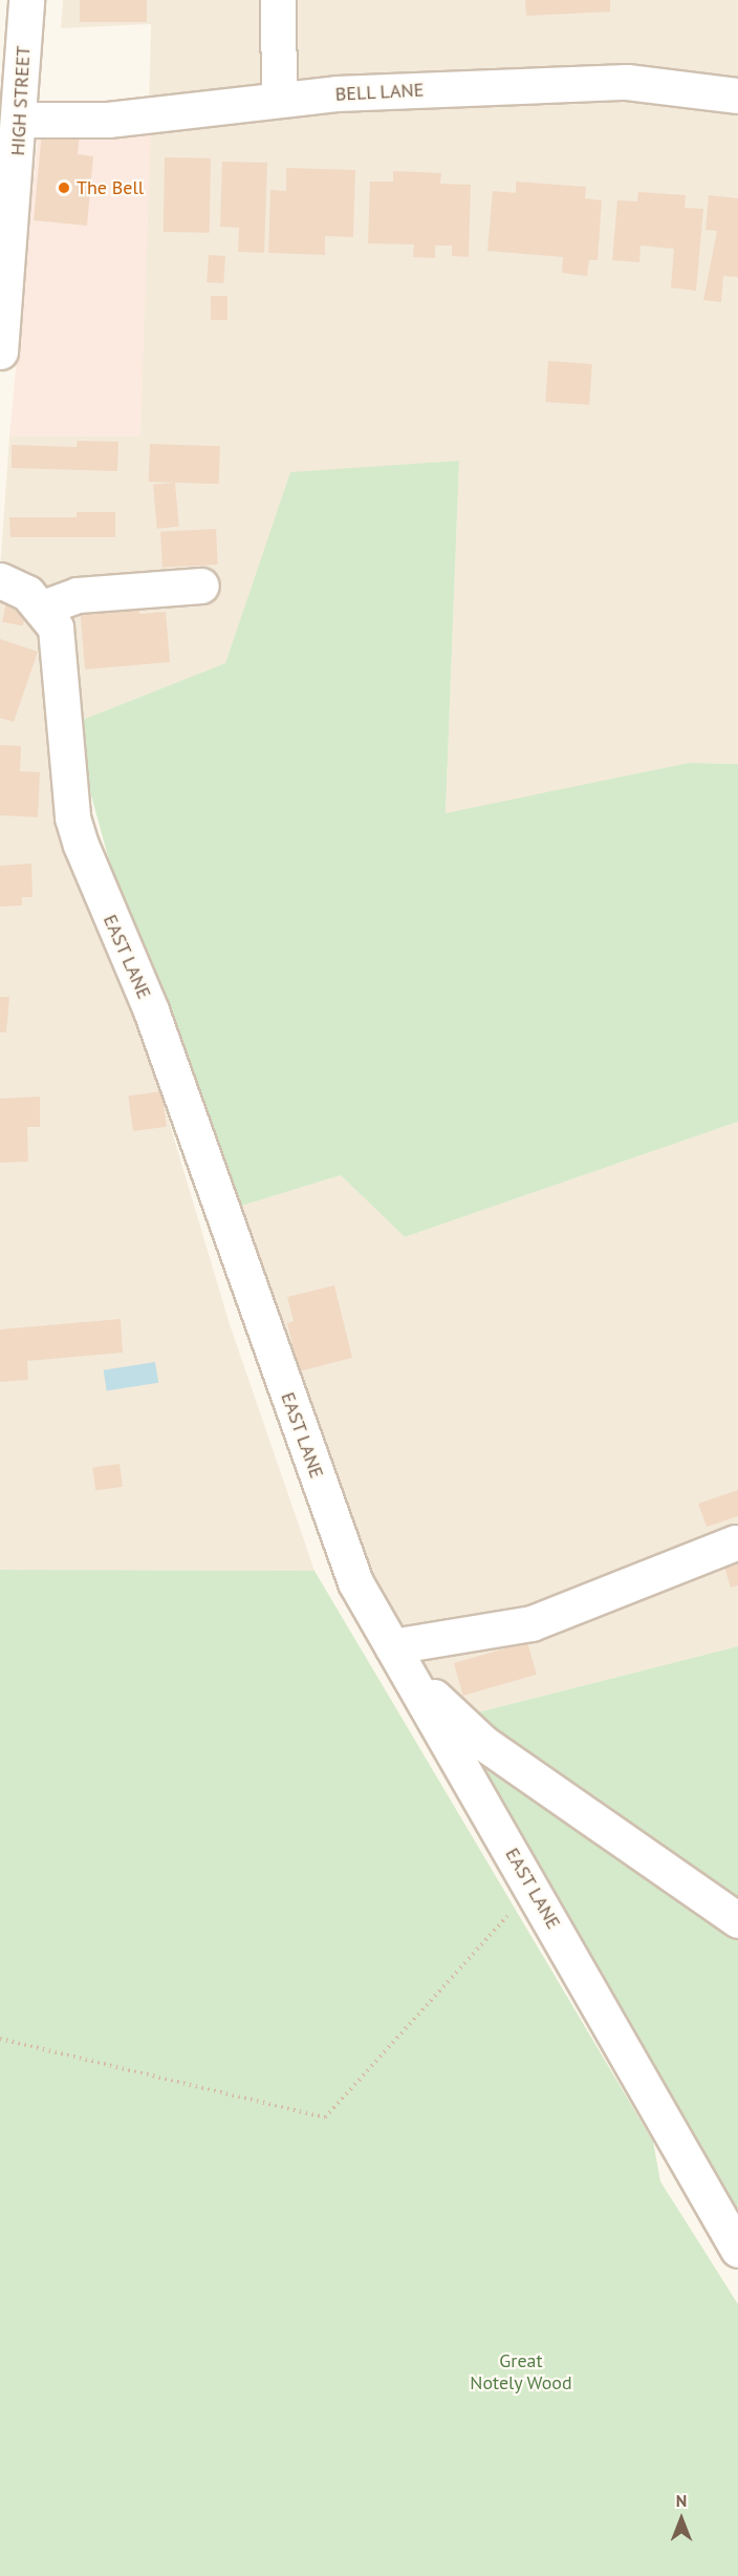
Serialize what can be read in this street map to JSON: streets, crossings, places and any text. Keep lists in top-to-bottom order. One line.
{"streets":{"street":["BELL LANE","HIGH STREET","EAST LANE"]},"crossings":[["BELL LANE","HIGH STREET"]],"parks":["Great Notely Wood"],"places":["The Bell"],"north":"top"}
